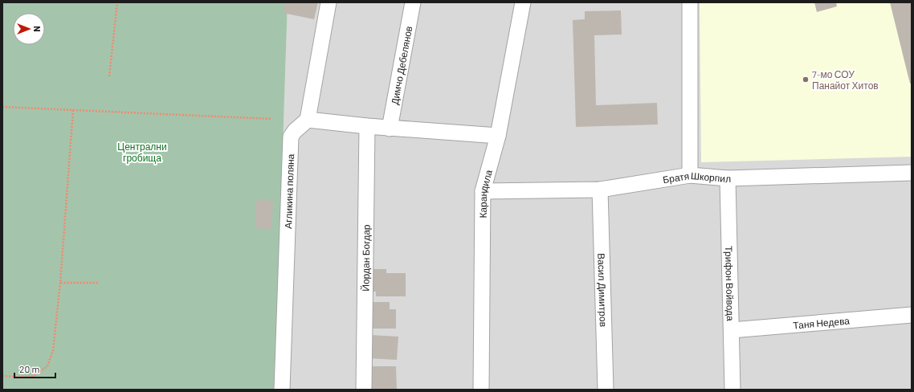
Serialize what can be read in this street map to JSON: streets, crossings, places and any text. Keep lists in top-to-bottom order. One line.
{"streets":{"street":["Димчо Дебелянов","Братя Шкорпил","Агликина поляна","Карандила","Йордан Богдар","Трифон Войвода","Васил Димитров","Таня Недева"]},"crossings":[["Братя Шкорпил","Карандила"],["Братя Шкорпил","Трифон Войвода"],["Братя Шкорпил","Васил Димитров"],["Трифон Войвода","Таня Недева"]],"parks":["Централни гробища"],"places":["7-мо СОУ Панайот Хитов"],"scale_bar":"20 m","north":"right"}
